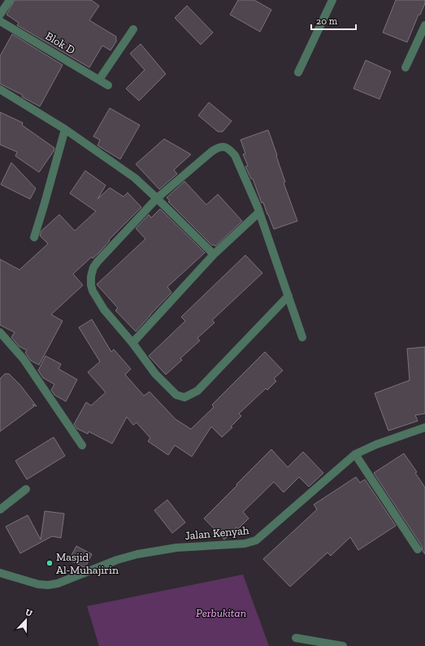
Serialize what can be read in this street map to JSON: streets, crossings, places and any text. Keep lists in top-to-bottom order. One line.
{"streets":{"street":["Blok D","Jalan Kenyah"]},"parks":["Perbukitan"],"places":["Masjid Al-Muhajirin"],"scale_bar":"20 m","north":"top"}
